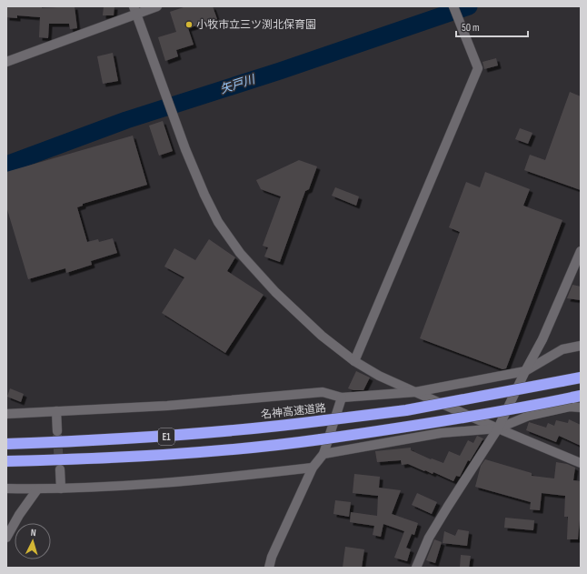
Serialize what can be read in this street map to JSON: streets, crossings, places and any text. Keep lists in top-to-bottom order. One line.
{"streets":{"highway":["名神高速道路","E1"]},"water":["矢戸川"],"places":["小牧市立三ツ渕北保育園"],"scale_bar":"50 m","north":"top"}
